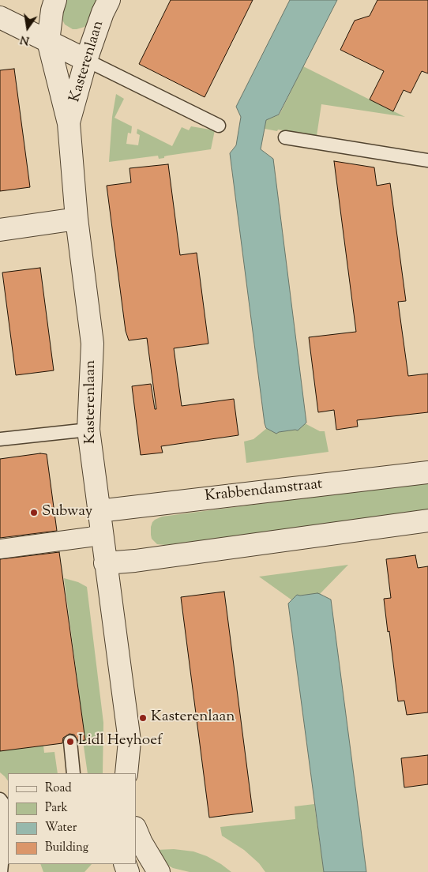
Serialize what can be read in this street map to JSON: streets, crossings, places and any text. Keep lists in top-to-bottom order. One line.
{"streets":{"street":["Kasterenlaan","Krabbendamstraat"]},"crossings":[["Kasterenlaan","Krabbendamstraat"]],"places":["Subway","Kasterenlaan","Lidl Heyhoef"],"legend":["Road","Park","Water","Building"],"north":"bottom"}
